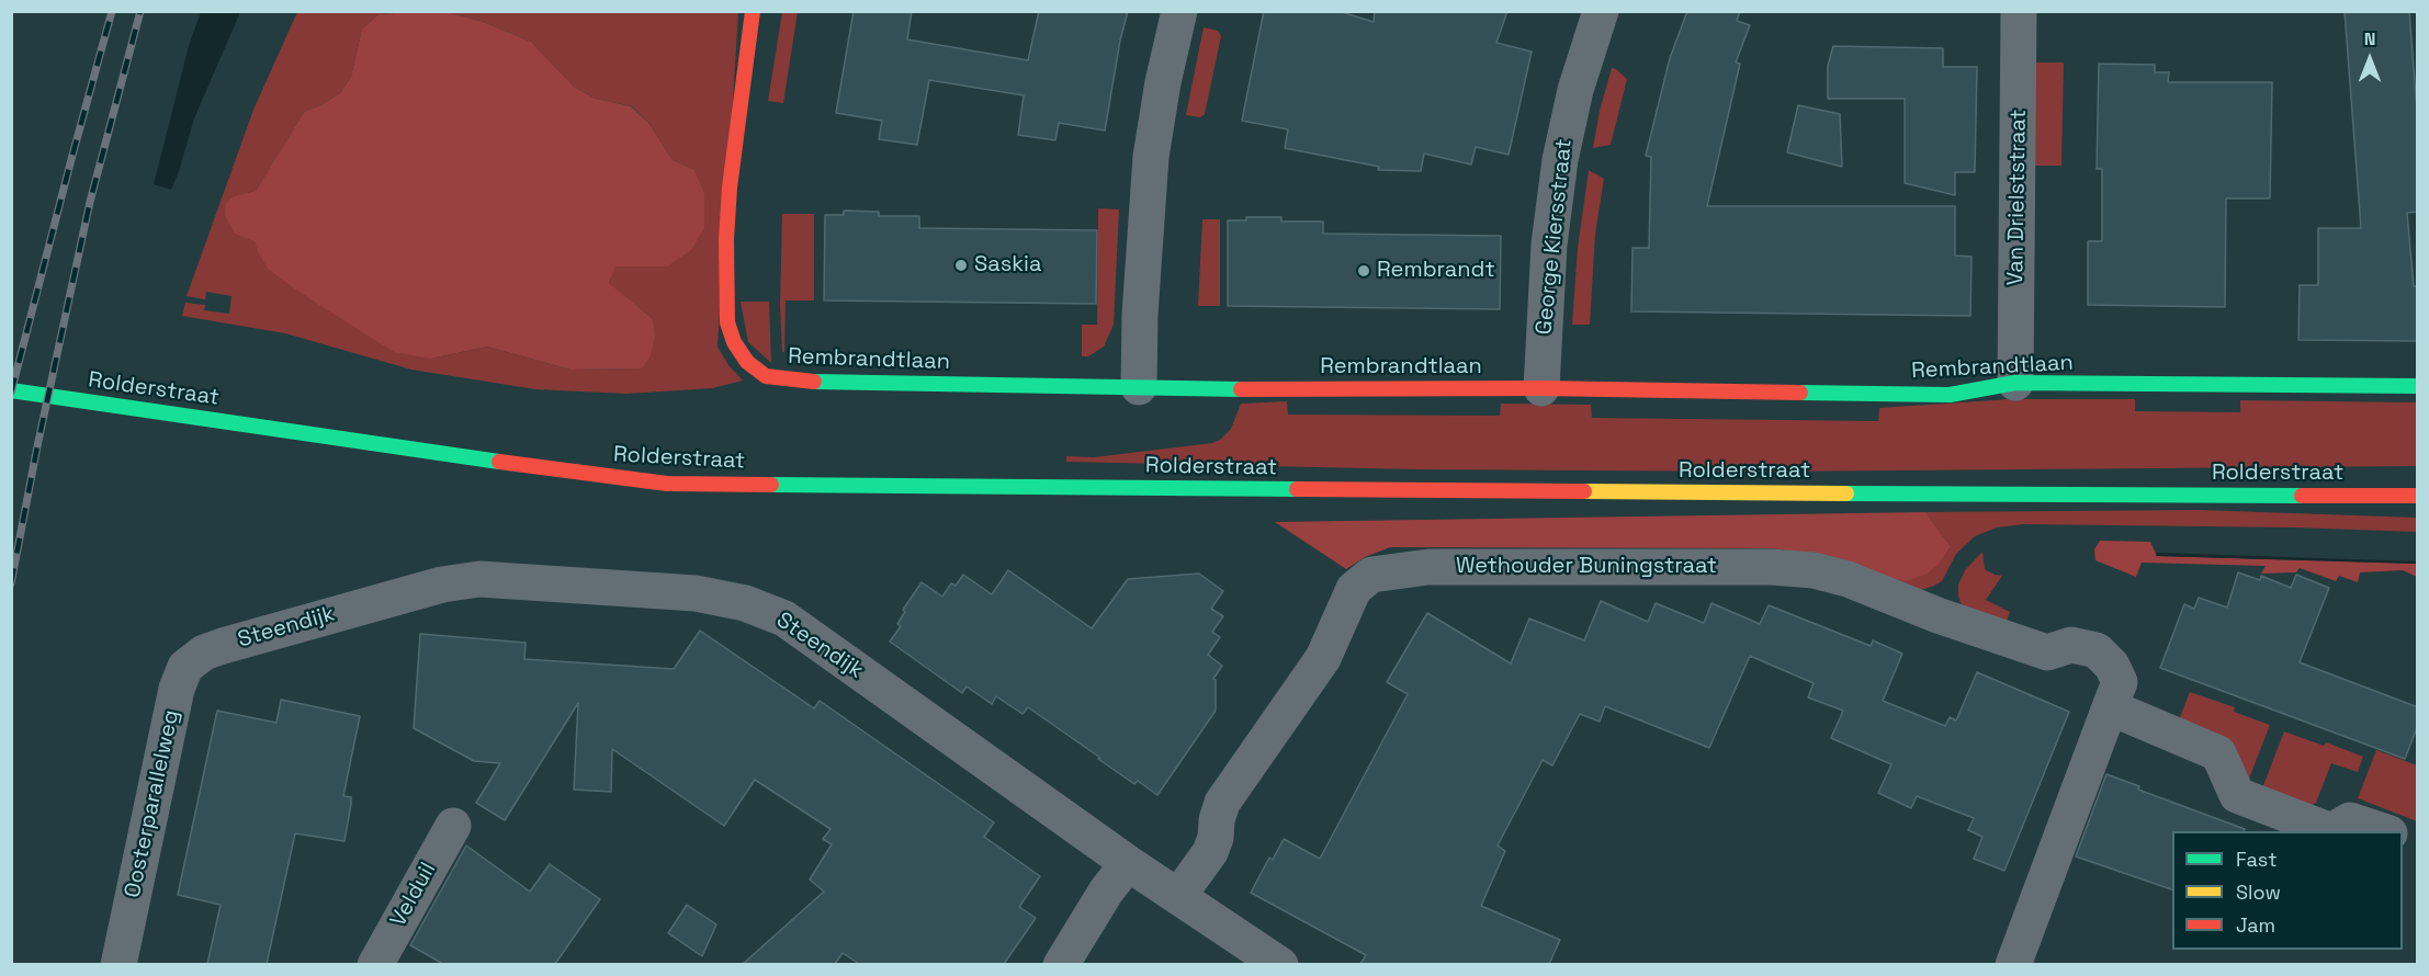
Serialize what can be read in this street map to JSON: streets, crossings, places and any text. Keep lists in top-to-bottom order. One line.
{"streets":{"main road":["Rembrandtlaan","Rolderstraat"],"street":["Van Drielststraat","George Kiersstraat","Wethouder Buningstraat","Steendijk","Oosterparallelweg","Velduil"]},"crossings":[["Van Drielststraat","Rembrandtlaan"],["George Kiersstraat","Rembrandtlaan"],["Wethouder Buningstraat","Steendijk"],["Steendijk","Oosterparallelweg"]],"places":["Saskia","Rembrandt"],"legend":["Fast","Slow","Jam"],"north":"top"}
